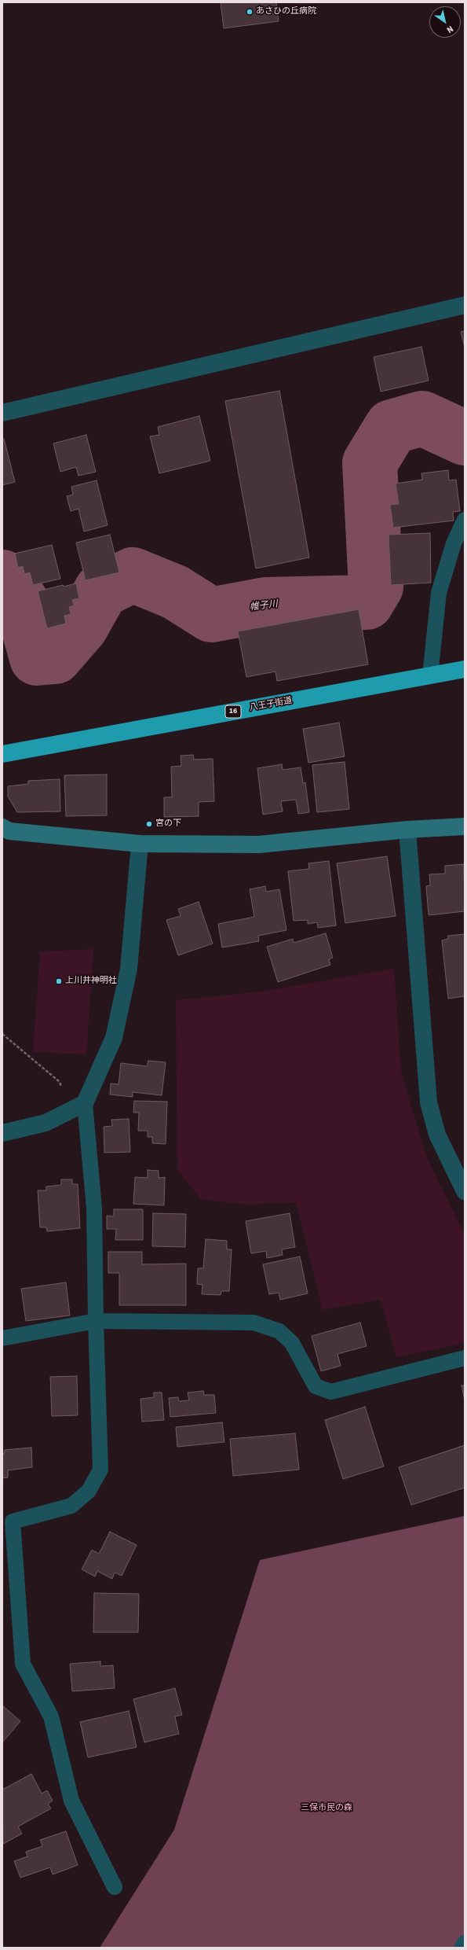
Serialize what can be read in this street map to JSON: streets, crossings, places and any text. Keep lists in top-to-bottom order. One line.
{"streets":{"highway":["八王子街道","16"]},"water":["帷子川"],"parks":["三保市民の森"],"places":["あさひの丘病院","宮の下","上川井神明社"],"north":"bottom right"}
